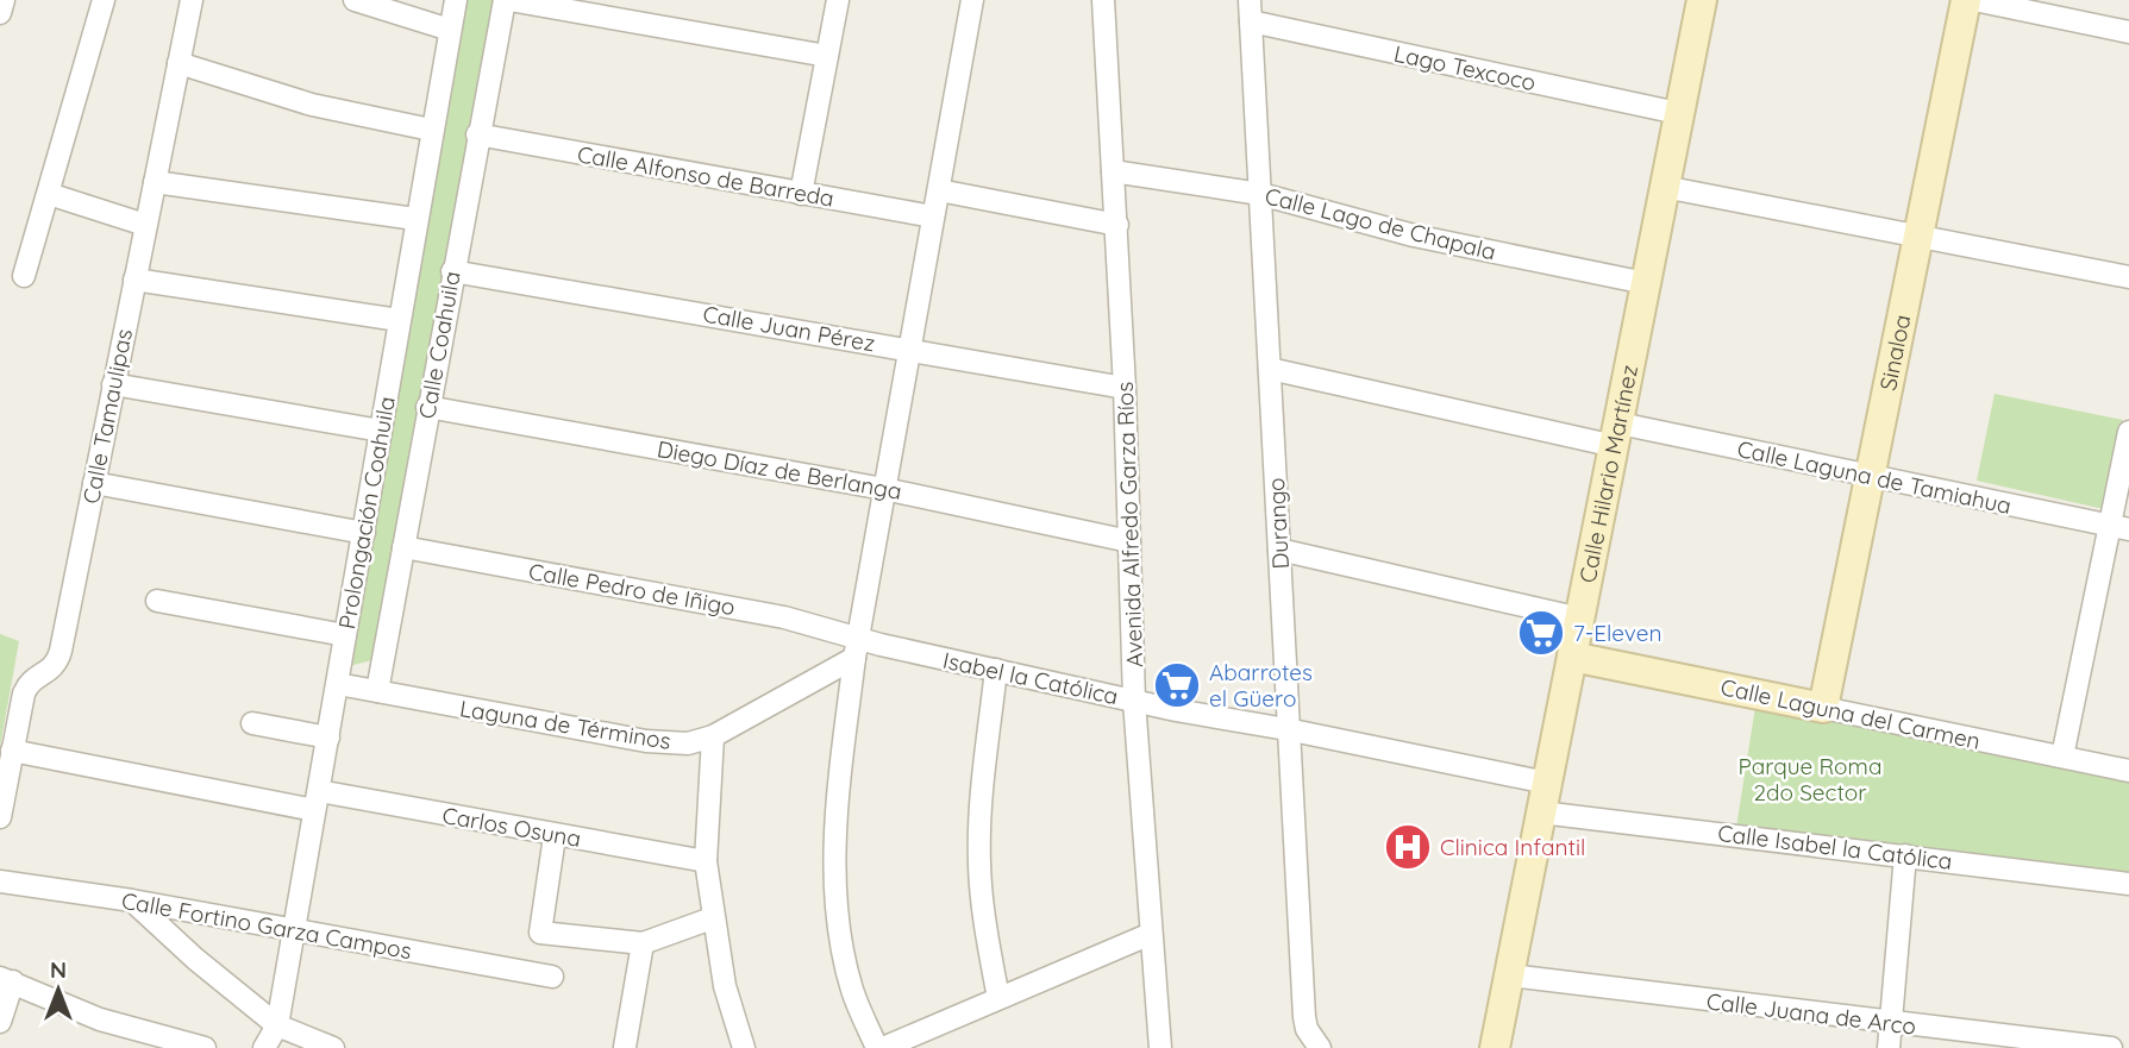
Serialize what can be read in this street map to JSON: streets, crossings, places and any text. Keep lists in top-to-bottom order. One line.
{"streets":{"street":["Lago Texcoco","Calle Alfonso de Barreda","Calle Lago de Chapala","Calle Juan Pérez","Calle Coahuila","Sinaloa","Calle Tamaulipas","Diego Díaz de Berlanga","Calle Hilario Martínez","Calle Laguna de Tamiahua","Prolongación Coahuila","Durango","Avenida Alfredo Garza Ríos","Calle Pedro de Iñigo","Isabel la Católica","Calle Laguna del Carmen","Laguna de Términos","Carlos Osuna","Calle Isabel la Católica","Calle Fortino Garza Campos","Calle Juana de Arco"]},"crossings":[["Lago Texcoco","Calle Hilario Martínez"],["Lago Texcoco","Durango"],["Calle Alfonso de Barreda","Calle Coahuila"],["Calle Lago de Chapala","Calle Hilario Martínez"],["Calle Lago de Chapala","Durango"],["Calle Lago de Chapala","Avenida Alfredo Garza Ríos"],["Calle Juan Pérez","Calle Coahuila"],["Calle Juan Pérez","Avenida Alfredo Garza Ríos"],["Calle Coahuila","Diego Díaz de Berlanga"],["Calle Coahuila","Calle Pedro de Iñigo"],["Calle Coahuila","Laguna de Términos"],["Sinaloa","Calle Laguna de Tamiahua"],["Sinaloa","Calle Laguna del Carmen"],["Calle Tamaulipas","Carlos Osuna"],["Diego Díaz de Berlanga","Avenida Alfredo Garza Ríos"],["Calle Hilario Martínez","Calle Laguna de Tamiahua"],["Calle Hilario Martínez","Isabel la Católica"],["Calle Hilario Martínez","Calle Laguna del Carmen"],["Calle Hilario Martínez","Calle Isabel la Católica"],["Calle Hilario Martínez","Calle Juana de Arco"],["Calle Laguna de Tamiahua","Durango"],["Prolongación Coahuila","Laguna de Términos"],["Prolongación Coahuila","Carlos Osuna"],["Prolongación Coahuila","Calle Fortino Garza Campos"],["Durango","Isabel la Católica"],["Avenida Alfredo Garza Ríos","Isabel la Católica"],["Calle Pedro de Iñigo","Isabel la Católica"],["Calle Pedro de Iñigo","Laguna de Términos"],["Isabel la Católica","Laguna de Términos"]],"parks":["Parque Roma 2do Sector"],"places":{"supermarket":["7-Eleven","Abarrotes el Güero"],"hospital":["Clinica Infantil"]},"north":"top"}
